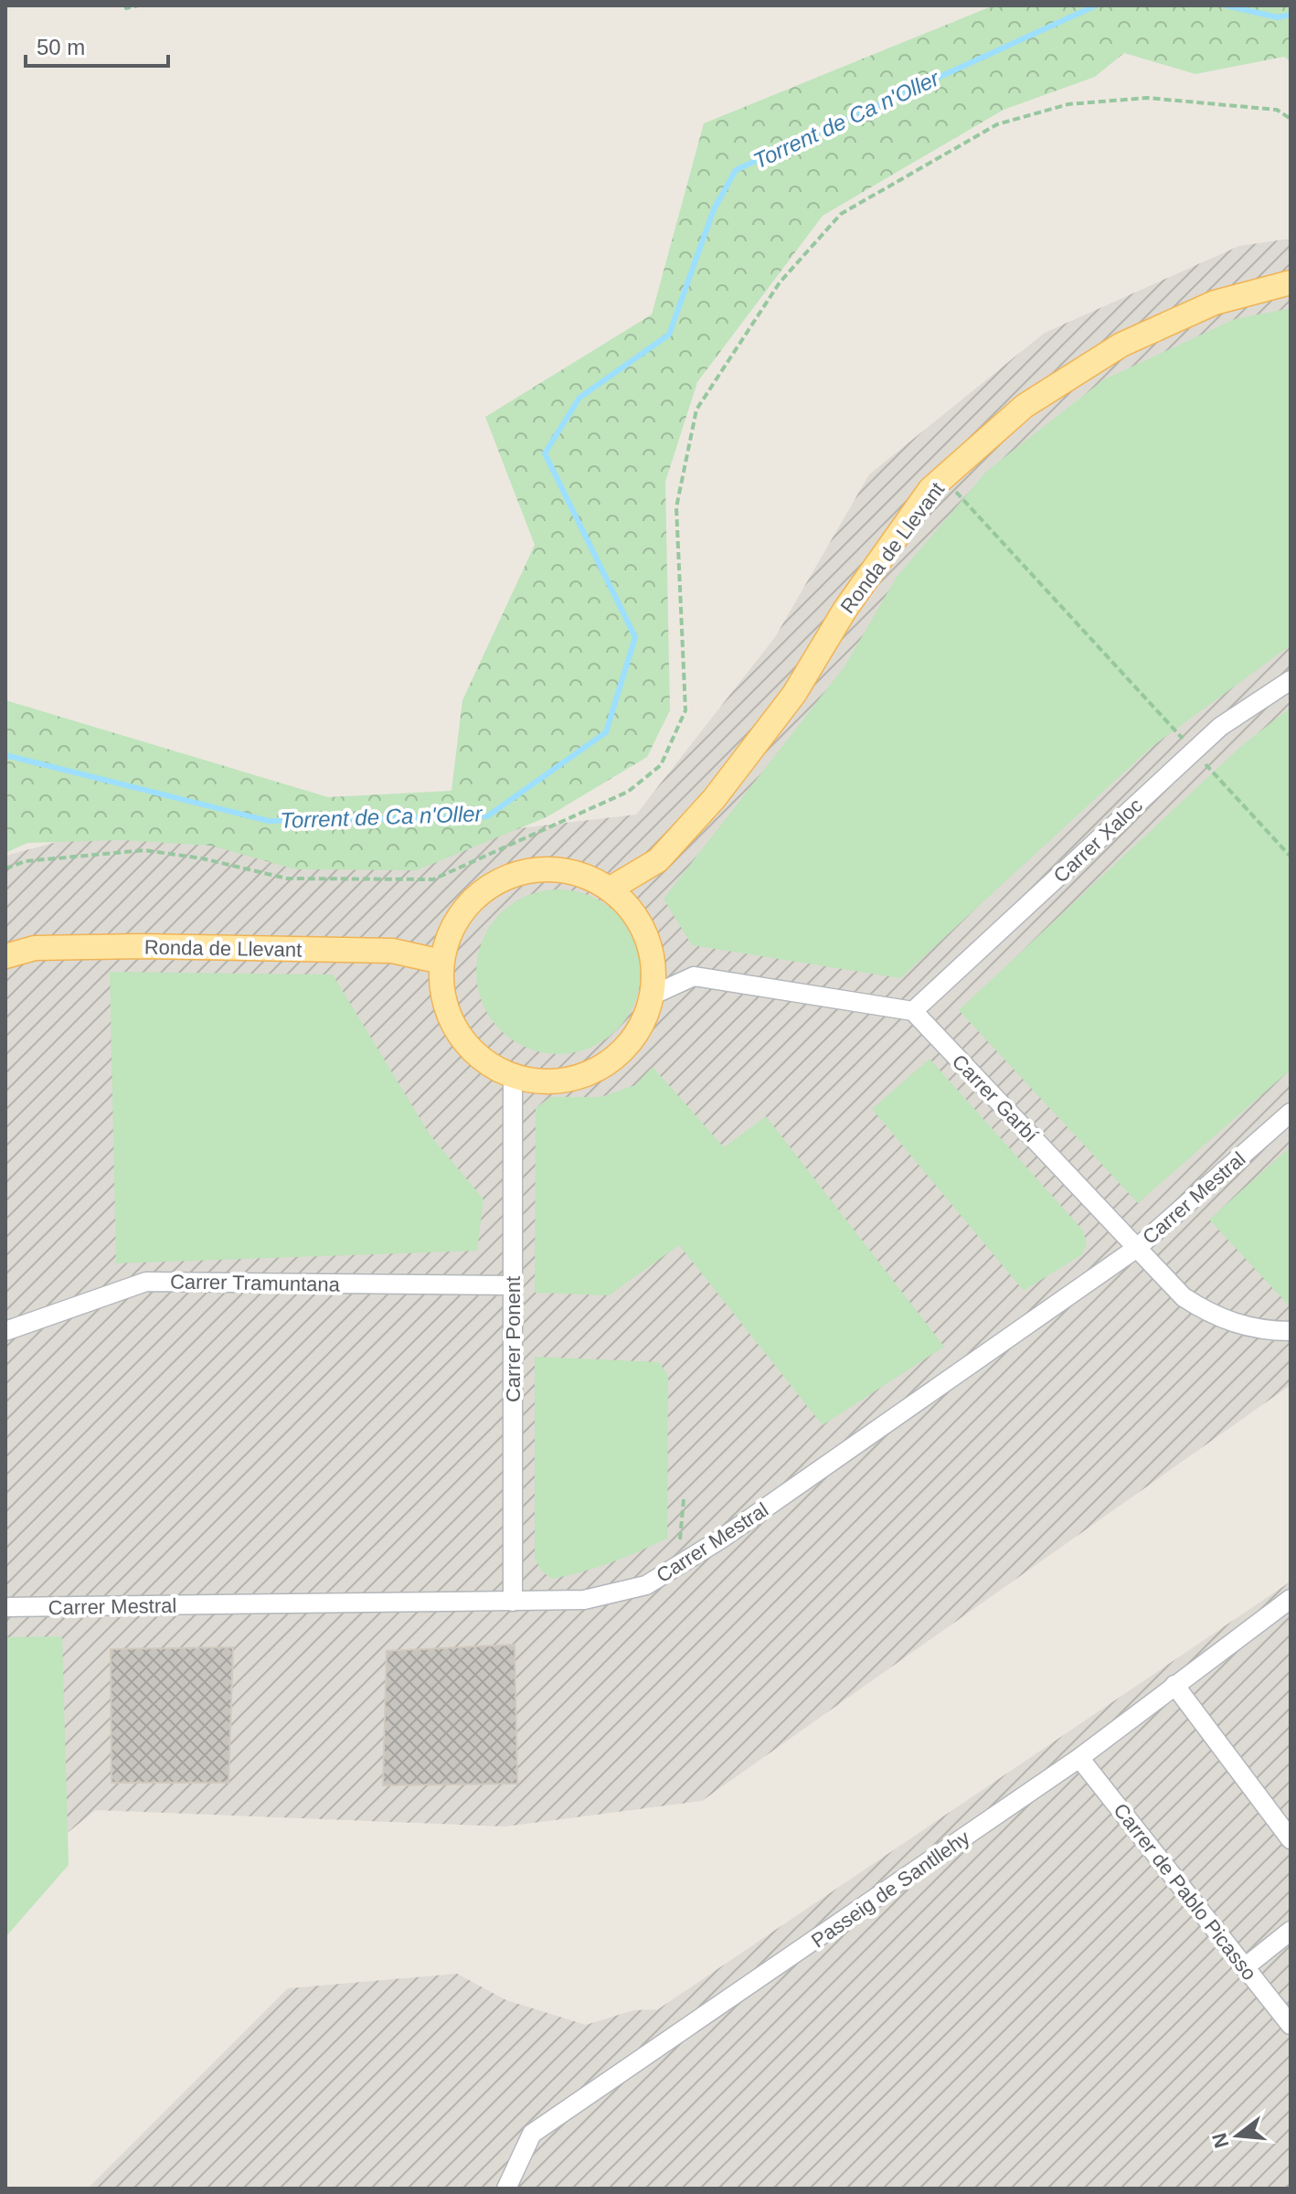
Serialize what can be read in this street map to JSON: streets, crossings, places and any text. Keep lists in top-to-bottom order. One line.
{"streets":{"main road":["Ronda de Llevant"],"street":["Carrer Xaloc","Carrer Garbí","Carrer Mestral","Carrer Tramuntana","Carrer Ponent","Passeig de Santllehy","Carrer de Pablo Picasso"]},"crossings":[["Ronda de Llevant","Carrer Ponent"],["Carrer Xaloc","Carrer Garbí"],["Carrer Garbí","Carrer Mestral"],["Carrer Mestral","Carrer Ponent"],["Carrer Tramuntana","Carrer Ponent"],["Passeig de Santllehy","Carrer de Pablo Picasso"]],"water":["Torrent de Ca n'Oller"],"scale_bar":"50 m","north":"left"}
